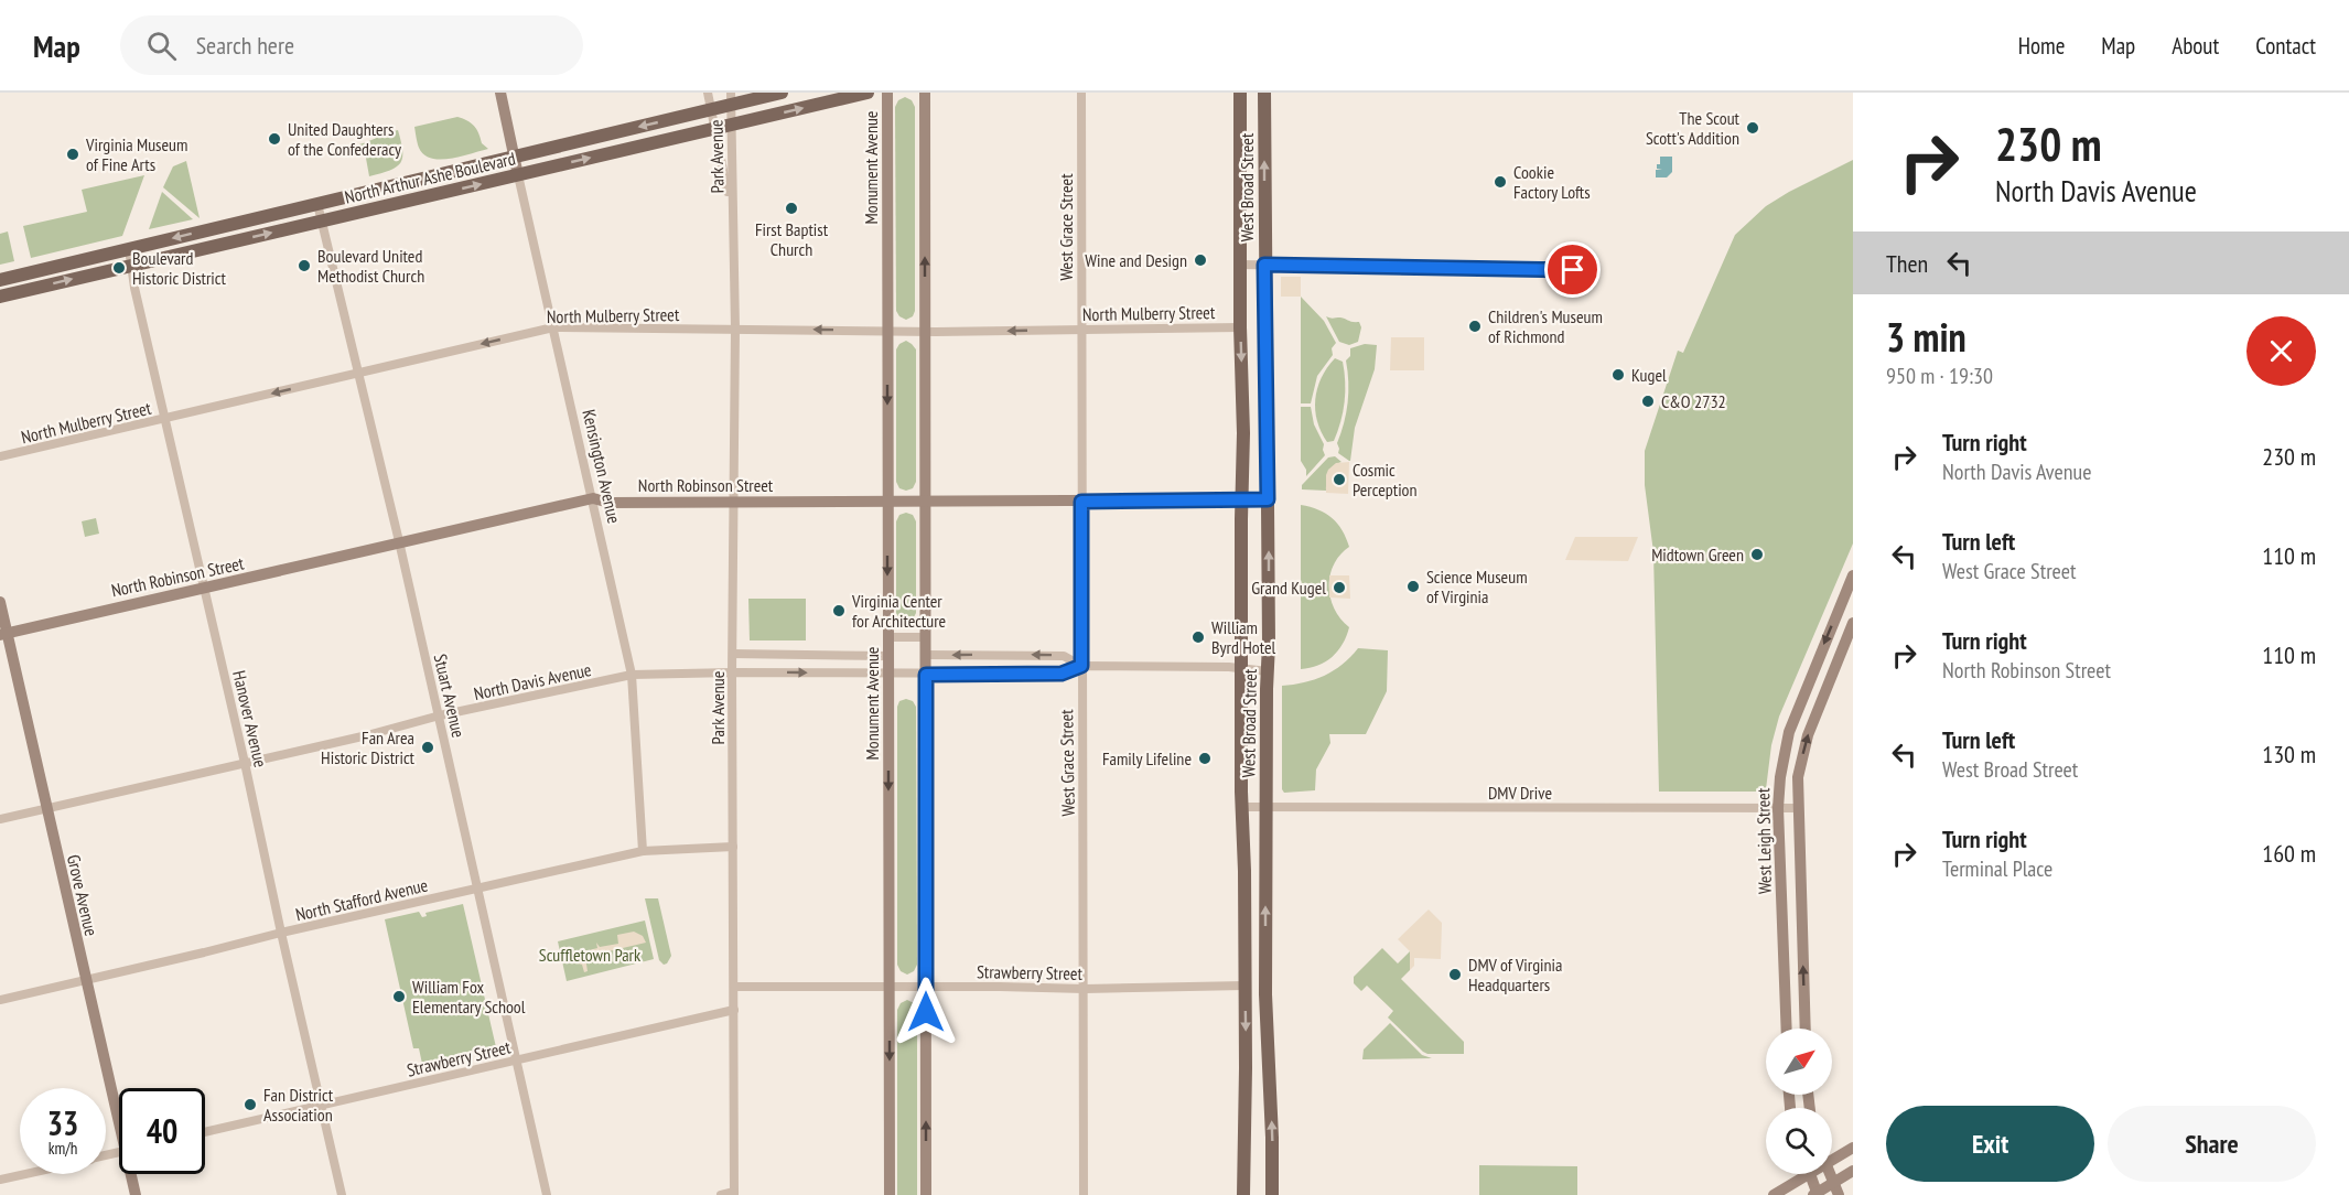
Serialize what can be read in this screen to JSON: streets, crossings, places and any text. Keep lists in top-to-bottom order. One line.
{"streets":{"main road":["North Arthur Ashe Boulevard","West Broad Street"],"street":["Park Avenue","Monument Avenue","West Grace Street","North Mulberry Street","Kensington Avenue","North Robinson Street","North Davis Avenue","Stuart Avenue","Hanover Avenue","DMV Drive","West Leigh Street","Grove Avenue","North Stafford Avenue","Strawberry Street"]},"crossings":[["Park Avenue","North Arthur Ashe Boulevard"],["Park Avenue","North Mulberry Street"],["Park Avenue","North Robinson Street"],["Park Avenue","North Davis Avenue"],["Park Avenue","North Stafford Avenue"],["Park Avenue","Strawberry Street"],["Monument Avenue","North Mulberry Street"],["Monument Avenue","North Robinson Street"],["Monument Avenue","North Davis Avenue"],["Monument Avenue","Strawberry Street"],["North Arthur Ashe Boulevard","Kensington Avenue"],["North Arthur Ashe Boulevard","Stuart Avenue"],["North Arthur Ashe Boulevard","Hanover Avenue"],["West Broad Street","North Mulberry Street"],["West Broad Street","North Robinson Street"],["West Broad Street","North Davis Avenue"],["West Broad Street","DMV Drive"],["West Broad Street","Strawberry Street"],["West Grace Street","North Mulberry Street"],["West Grace Street","North Robinson Street"],["West Grace Street","North Davis Avenue"],["West Grace Street","Strawberry Street"],["North Mulberry Street","Kensington Avenue"],["North Mulberry Street","Stuart Avenue"],["North Mulberry Street","Hanover Avenue"],["Kensington Avenue","North Robinson Street"],["Kensington Avenue","North Davis Avenue"],["Kensington Avenue","North Stafford Avenue"],["North Robinson Street","Stuart Avenue"],["North Robinson Street","Hanover Avenue"],["North Robinson Street","Grove Avenue"],["North Davis Avenue","Stuart Avenue"],["North Davis Avenue","Hanover Avenue"],["North Davis Avenue","Grove Avenue"],["Stuart Avenue","North Stafford Avenue"],["Stuart Avenue","Strawberry Street"],["Hanover Avenue","North Stafford Avenue"],["Hanover Avenue","Strawberry Street"],["DMV Drive","West Leigh Street"],["Grove Avenue","North Stafford Avenue"]],"one_way":["North Mulberry Street"],"parks":["Scuffletown Park"],"places":["The Scout Scott's Addition","United Daughters of the Confederacy","Virginia Museum of Fine Arts","Cookie Factory Lofts","First Baptist Church","Wine and Design","Boulevard United Methodist Church","Boulevard Historic District","Children's Museum of Richmond","Kugel","C&O 2732","Cosmic Perception","Midtown Green","Science Museum of Virginia","Grand Kugel","Virginia Center for Architecture","William Byrd Hotel","Fan Area Historic District","Family Lifeline","DMV of Virginia Headquarters","William Fox Elementary School","Fan District Association"],"north":"top right","page":{"header":"Map","search":"Search here","nav":["Home","Map","About","Contact"],"turn":["230 m","North Davis Avenue"],"then":"Then","heading":["3 min","950 m · 19:30"],"list":[{"name":"Turn right","note":"North Davis Avenue","value":"230 m"},{"name":"Turn left","note":"West Grace Street","value":"110 m"},{"name":"Turn right","note":"North Robinson Street","value":"110 m"},{"name":"Turn left","note":"West Broad Street","value":"130 m"},{"name":"Turn right","note":"Terminal Place","value":"160 m"}],"speed":"33 km/h","limit":"40","buttons":["Exit","Share"]}}
